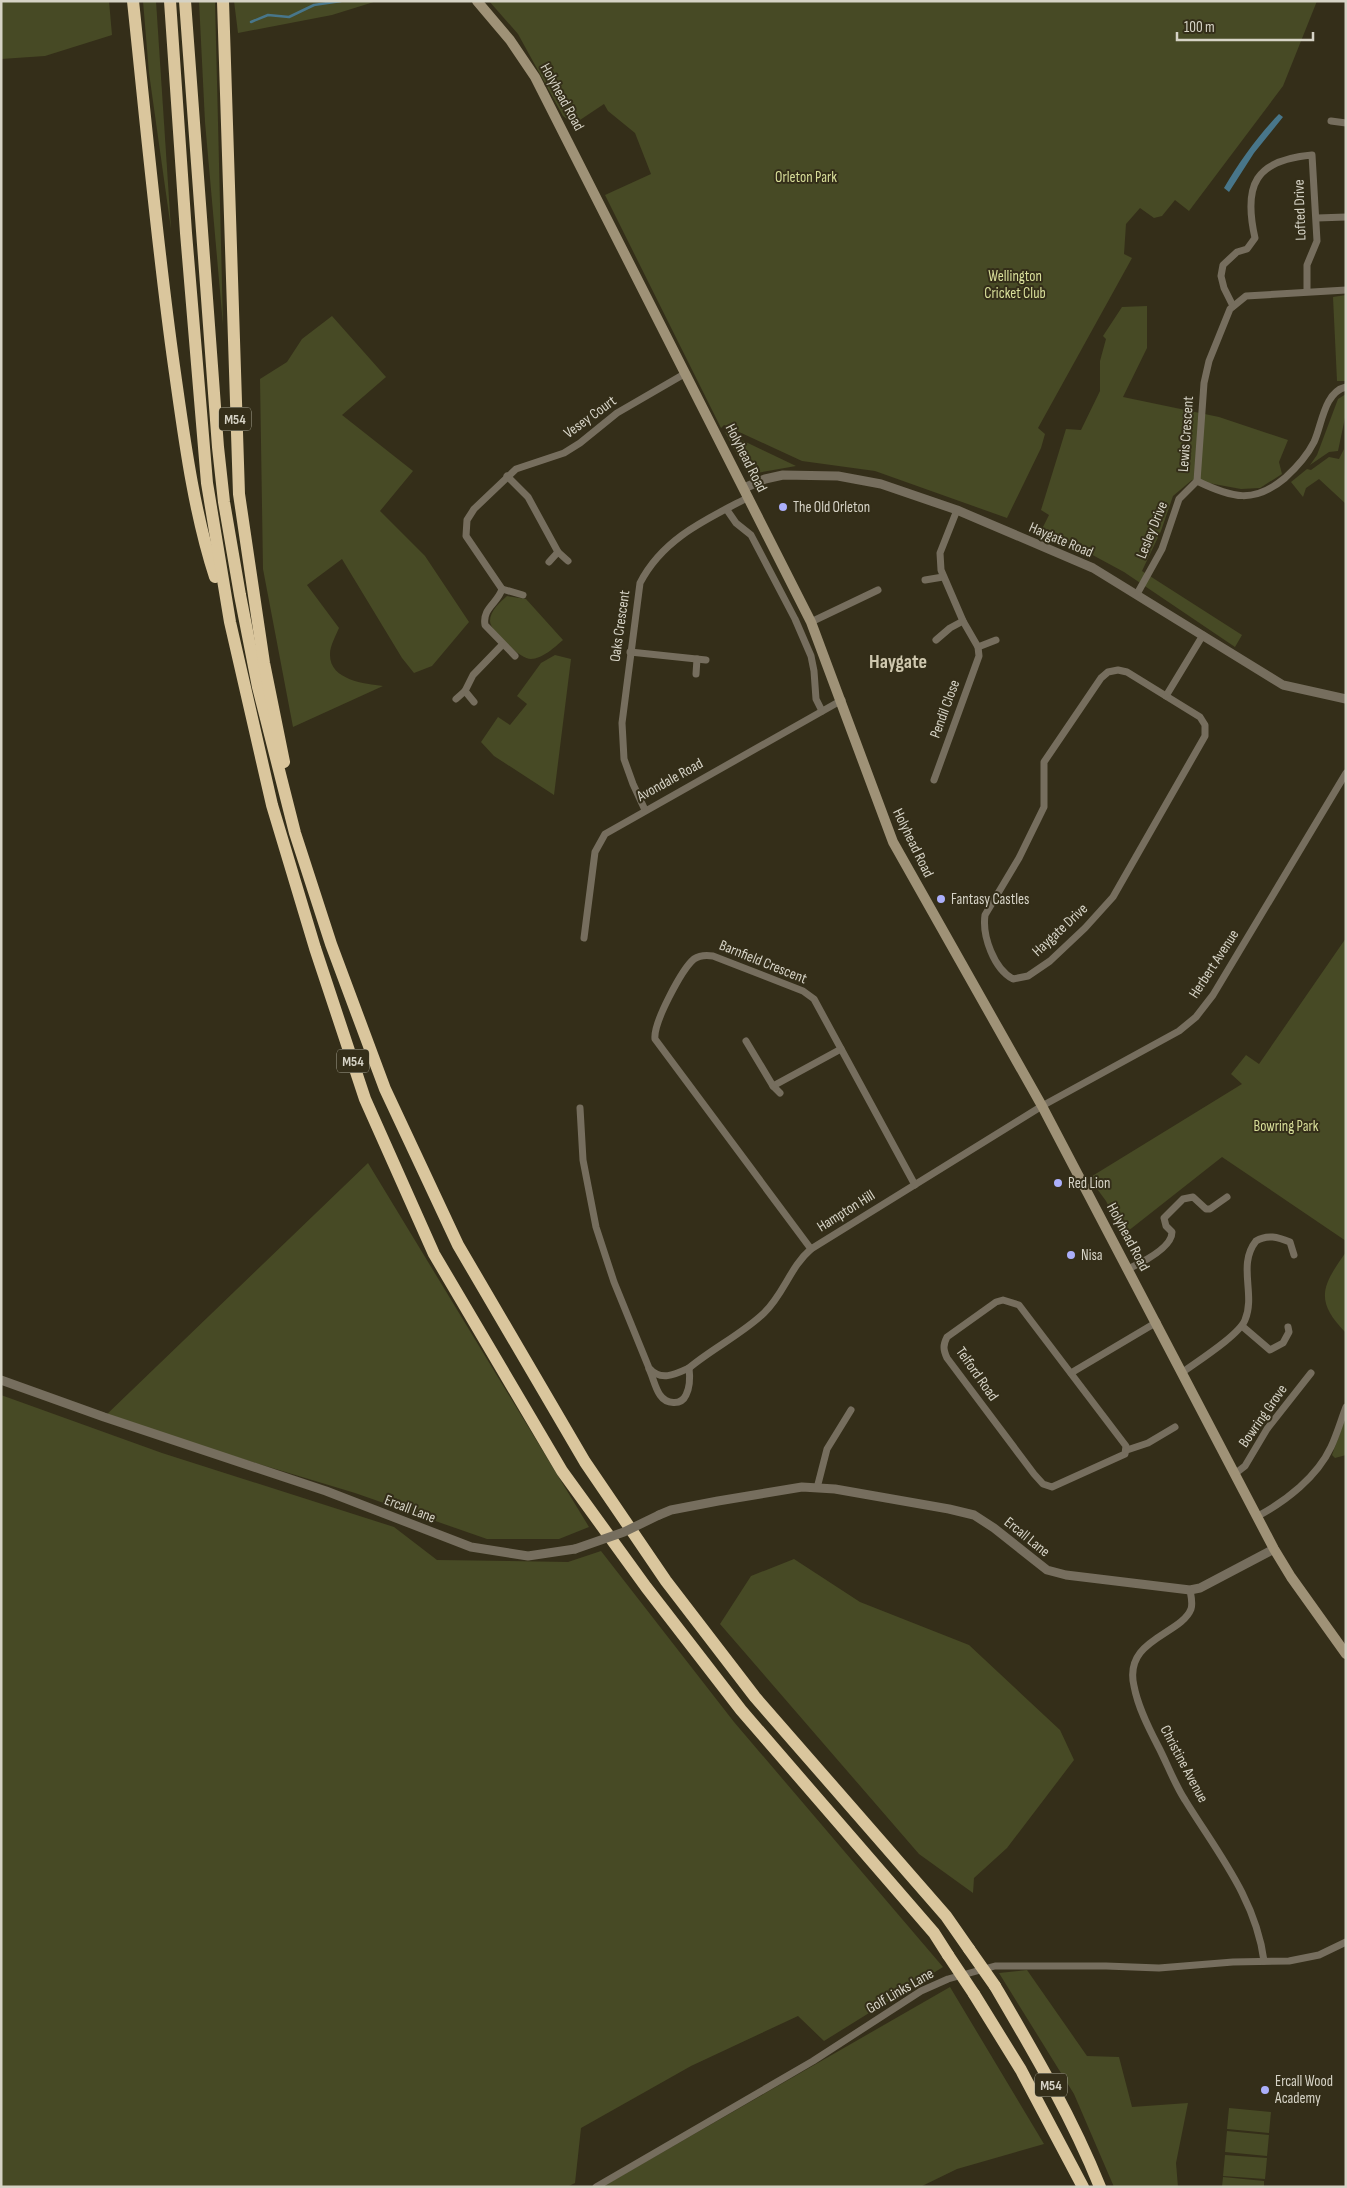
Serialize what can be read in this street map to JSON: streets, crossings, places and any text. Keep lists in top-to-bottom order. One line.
{"streets":{"highway":["M54"],"main road":["Holyhead Road"],"street":["Lofted Drive","Vesey Court","Lewis Crescent","Lesley Drive","Haygate Road","Oaks Crescent","Pendil Close","Avondale Road","Haygate Drive","Barnfield Crescent","Herbert Avenue","Hampton Hill","Telford Road","Bowring Grove","Ercall Lane","Christine Avenue","Golf Links Lane"]},"crossings":[["Holyhead Road","Vesey Court"],["Holyhead Road","Haygate Road"],["Holyhead Road","Oaks Crescent"],["Holyhead Road","Avondale Road"],["Holyhead Road","Herbert Avenue"],["Holyhead Road","Hampton Hill"],["Holyhead Road","Bowring Grove"],["Holyhead Road","Ercall Lane"],["Lofted Drive","Lewis Crescent"],["Lewis Crescent","Lesley Drive"],["Lesley Drive","Haygate Road"],["Haygate Road","Oaks Crescent"],["Oaks Crescent","Avondale Road"],["Barnfield Crescent","Hampton Hill"],["Herbert Avenue","Hampton Hill"],["Ercall Lane","Christine Avenue"],["Christine Avenue","Golf Links Lane"]],"districts":["Haygate"],"parks":["Orleton Park","Wellington Cricket Club","Bowring Park"],"places":["The Old Orleton","Fantasy Castles","Red Lion","Nisa","Ercall Wood Academy"],"scale_bar":"100 m"}
